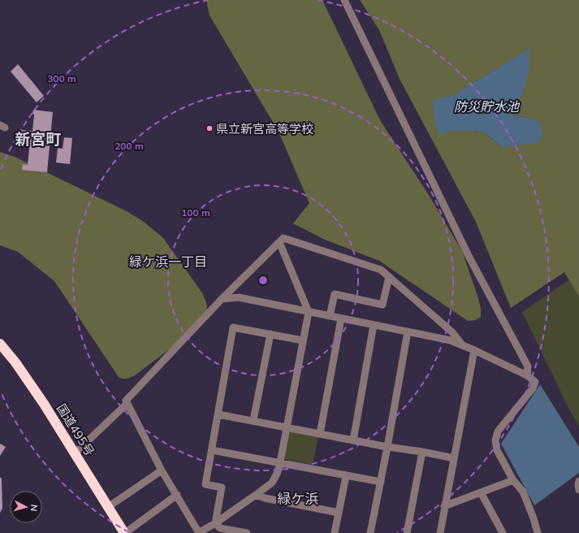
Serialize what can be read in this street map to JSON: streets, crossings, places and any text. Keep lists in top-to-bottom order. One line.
{"streets":{"highway":["国道495号"]},"districts":["新宮町","緑ケ浜一丁目","緑ケ浜"],"water":["防災貯水池"],"places":["県立新宮高等学校"],"north":"right","rings":["300 m","200 m","100 m"]}
